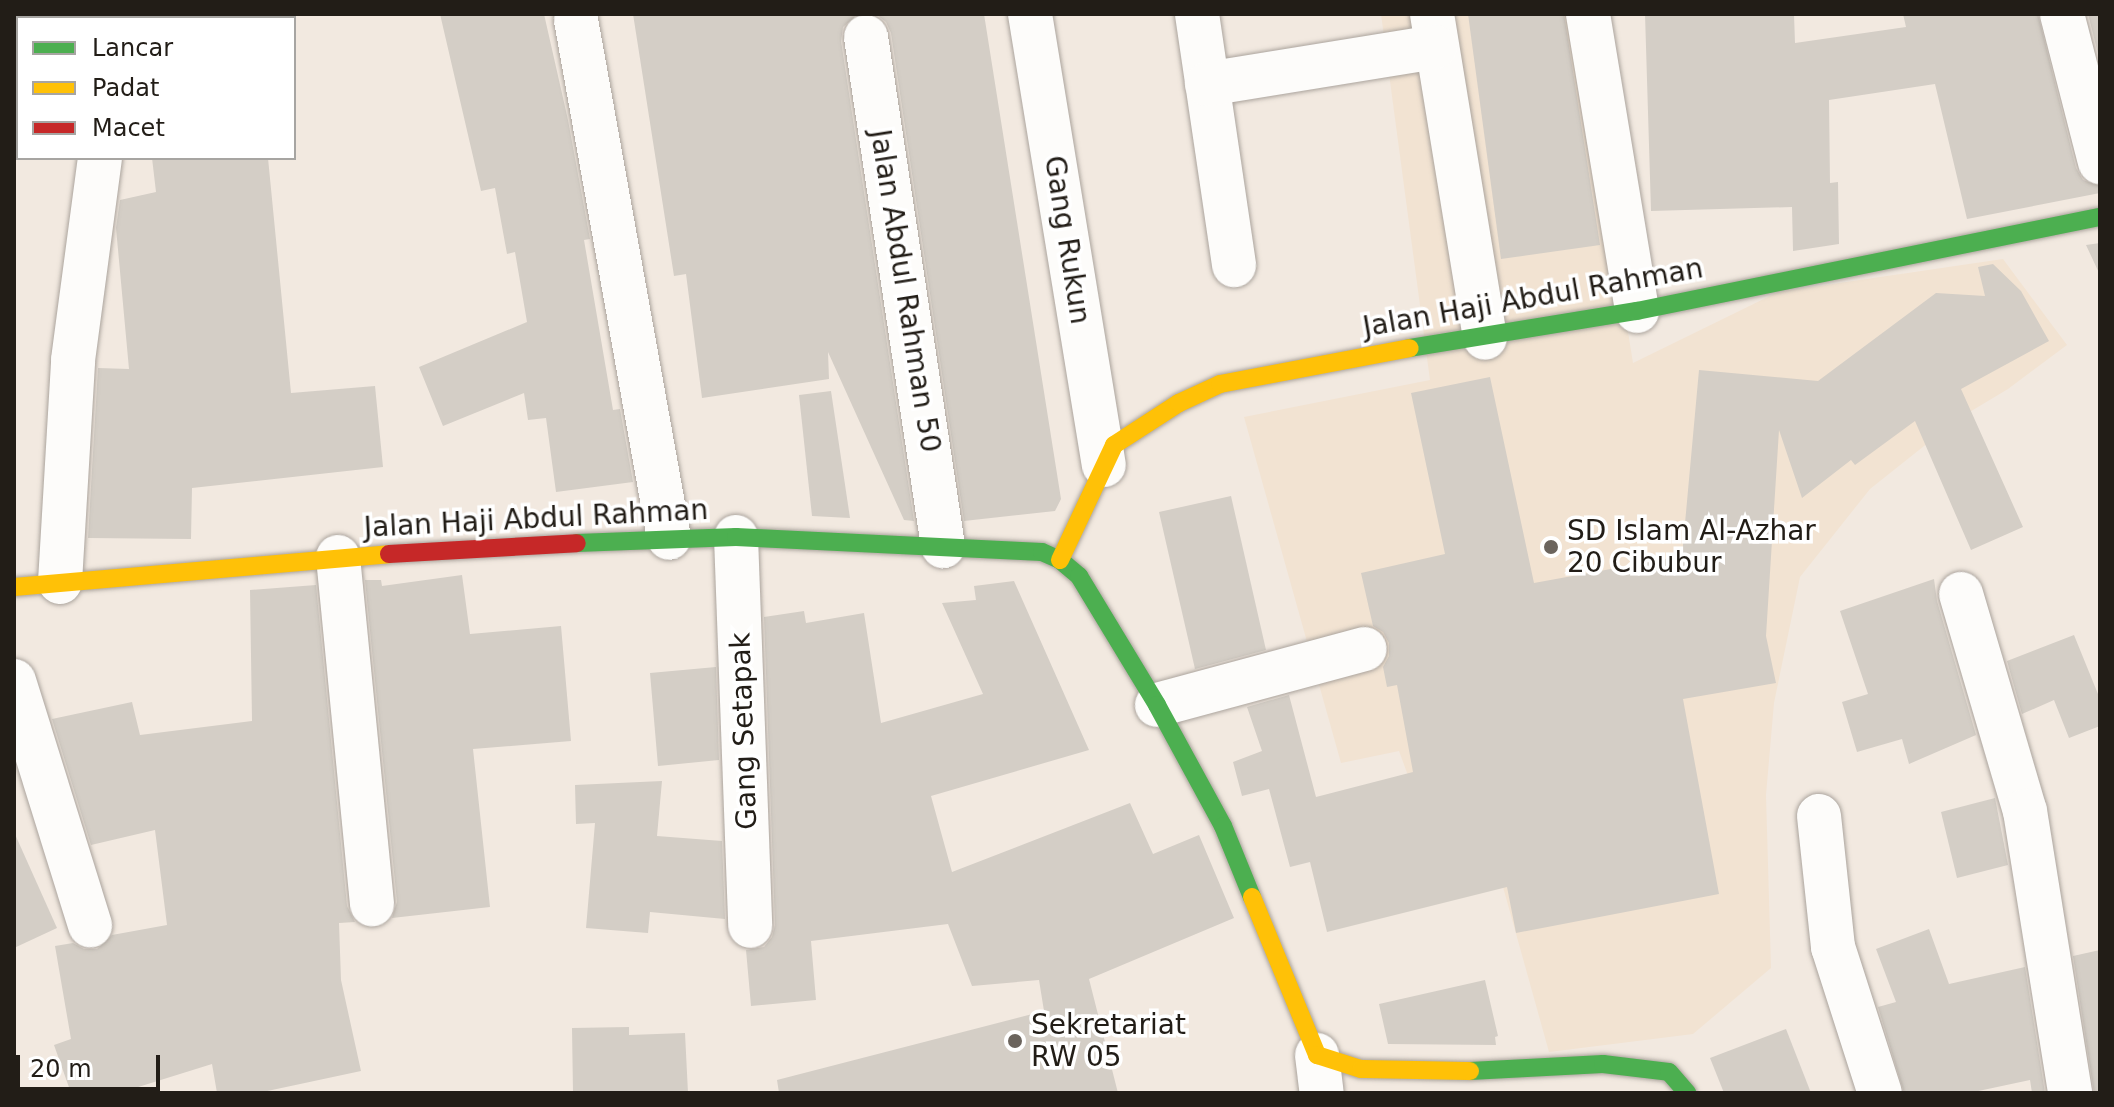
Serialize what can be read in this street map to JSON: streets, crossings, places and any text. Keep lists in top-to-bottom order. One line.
{"streets":{"street":["Gang Rukun","Jalan Abdul Rahman 50","Jalan Haji Abdul Rahman","Gang Setapak"]},"crossings":[["Gang Rukun","Jalan Haji Abdul Rahman"],["Jalan Abdul Rahman 50","Jalan Haji Abdul Rahman"],["Jalan Haji Abdul Rahman","Gang Setapak"]],"places":["SD Islam Al-Azhar 20 Cibubur","Sekretariat RW 05"],"legend":["Lancar","Padat","Macet"],"scale_bar":"20 m"}
